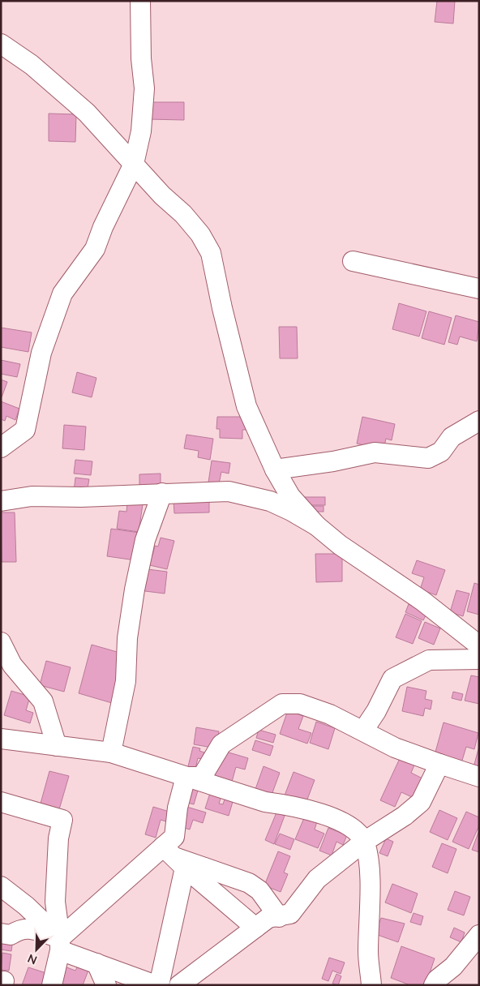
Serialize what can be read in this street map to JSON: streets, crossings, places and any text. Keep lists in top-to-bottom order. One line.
{"north":"bottom left"}
